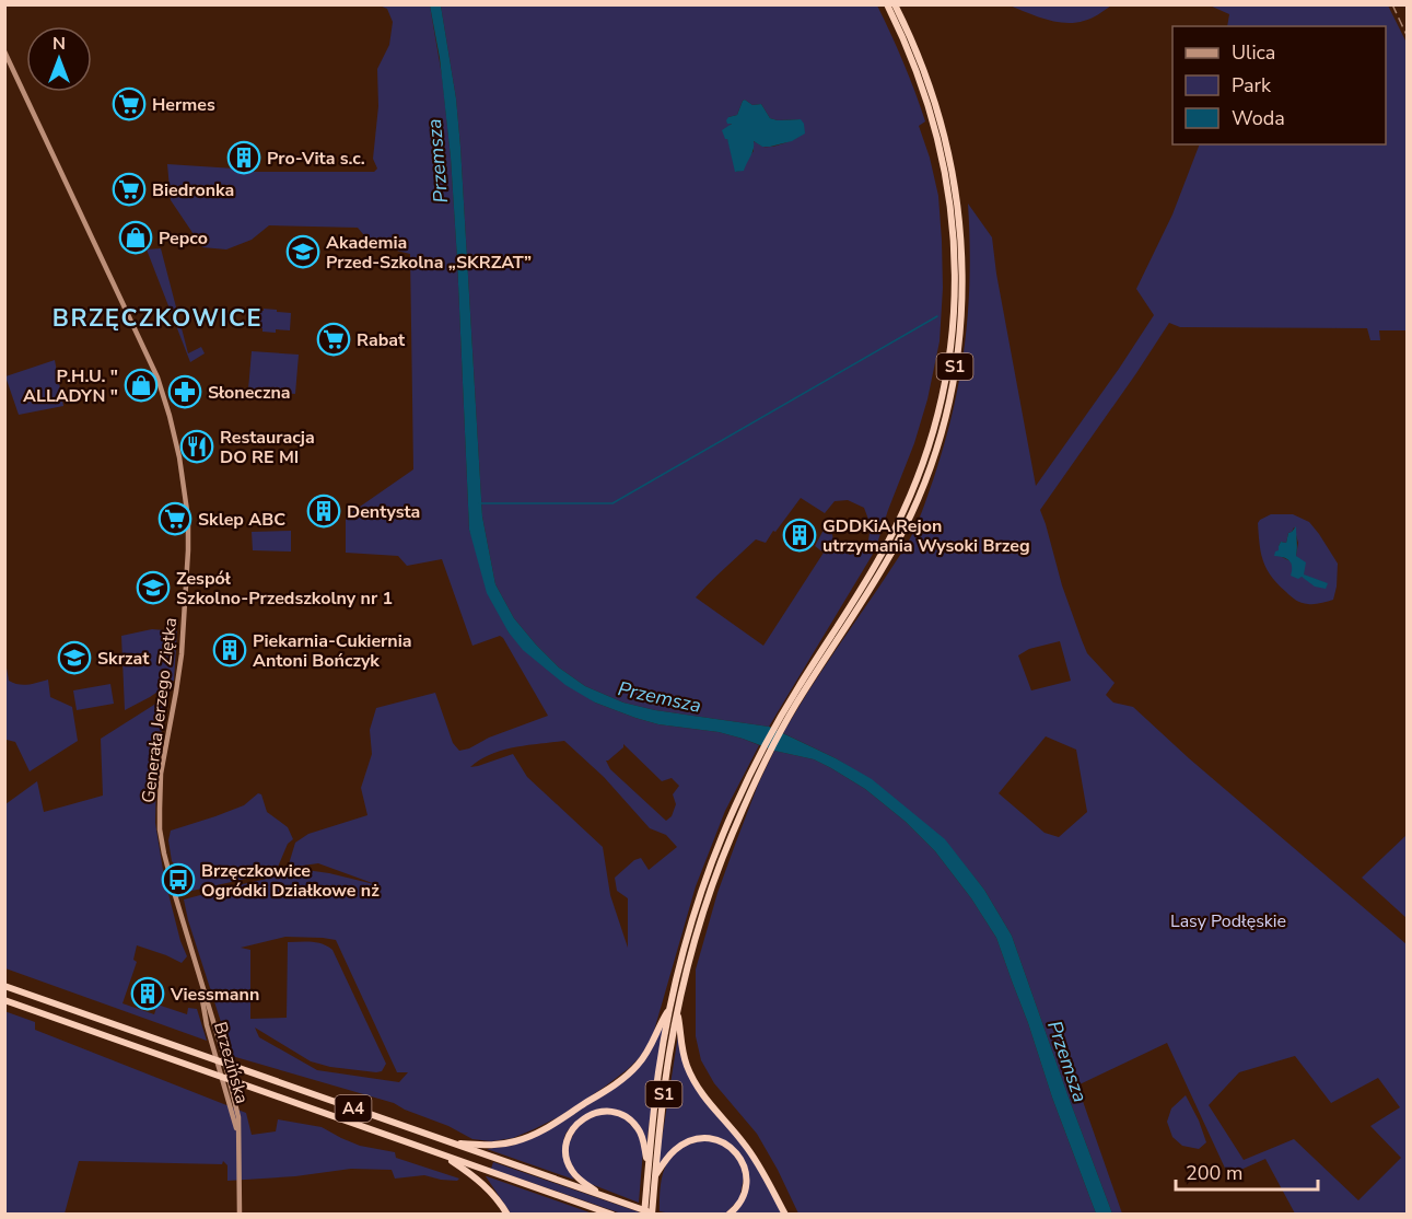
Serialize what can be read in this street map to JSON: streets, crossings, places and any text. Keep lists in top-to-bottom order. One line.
{"streets":{"highway":["S1","A4"],"main road":["Generała Jerzego Ziętka","Brzezińska"]},"crossings":[["S1","A4"],["Generała Jerzego Ziętka","Brzezińska"]],"districts":["BRZĘCZKOWICE"],"water":["Przemsza"],"parks":["Lasy Podłęskie"],"places":{"supermarket":["Hermes","Biedronka","Rabat","Sklep ABC"],"building":["Pro-Vita s.c.","Dentysta","GDDKiA Rejon utrzymania Wysoki Brzeg","Piekarnia-Cukiernia Antoni Bończyk","Viessmann"],"shop":["Pepco","P.H.U. \" ALLADYN \""],"school or university":["Akademia Przed-Szkolna „SKRZAT”","Zespół Szkolno-Przedszkolny nr 1","Skrzat"],"pharmacy":["Słoneczna"],"restaurant":["Restauracja DO RE MI"],"bus stop":["Brzęczkowice Ogródki Działkowe nż"]},"legend":["Ulica","Park","Woda"],"scale_bar":"200 m","north":"top"}
